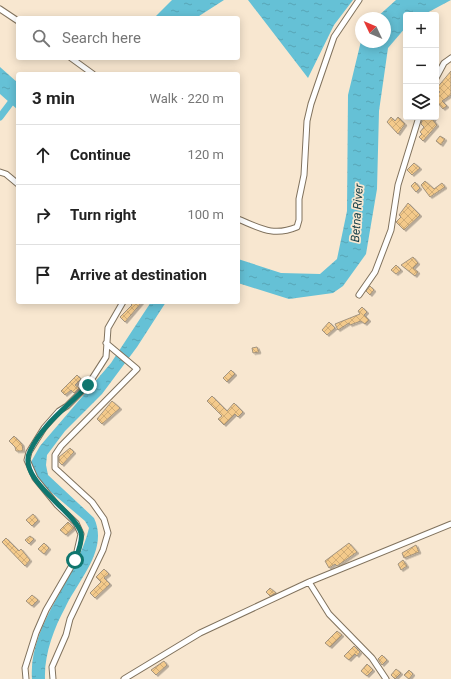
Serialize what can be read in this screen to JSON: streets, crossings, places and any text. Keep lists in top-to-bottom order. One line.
{"water":["Betna River"],"north":"top left","page":{"map_buttons":["+","−"],"search":"Search here","heading":["3 min","Walk · 220 m"],"list":[["Continue","120 m"],["Turn right","100 m"],"Arrive at destination"]}}
